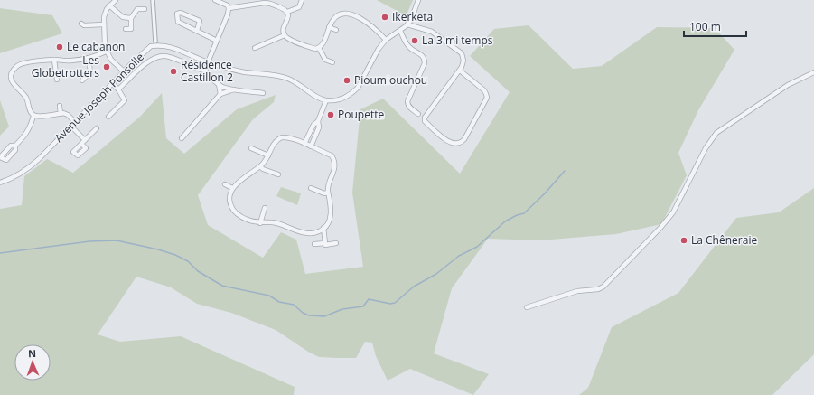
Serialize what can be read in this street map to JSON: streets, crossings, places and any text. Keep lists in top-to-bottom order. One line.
{"streets":{"street":["Avenue Joseph Ponsolle"]},"places":["Ikerketa","La 3 mi temps","Le cabanon","Les Globetrotters","Résidence Castillon 2","Pioumiouchou","Poupette","La Chêneraie"],"scale_bar":"100 m","north":"top"}
